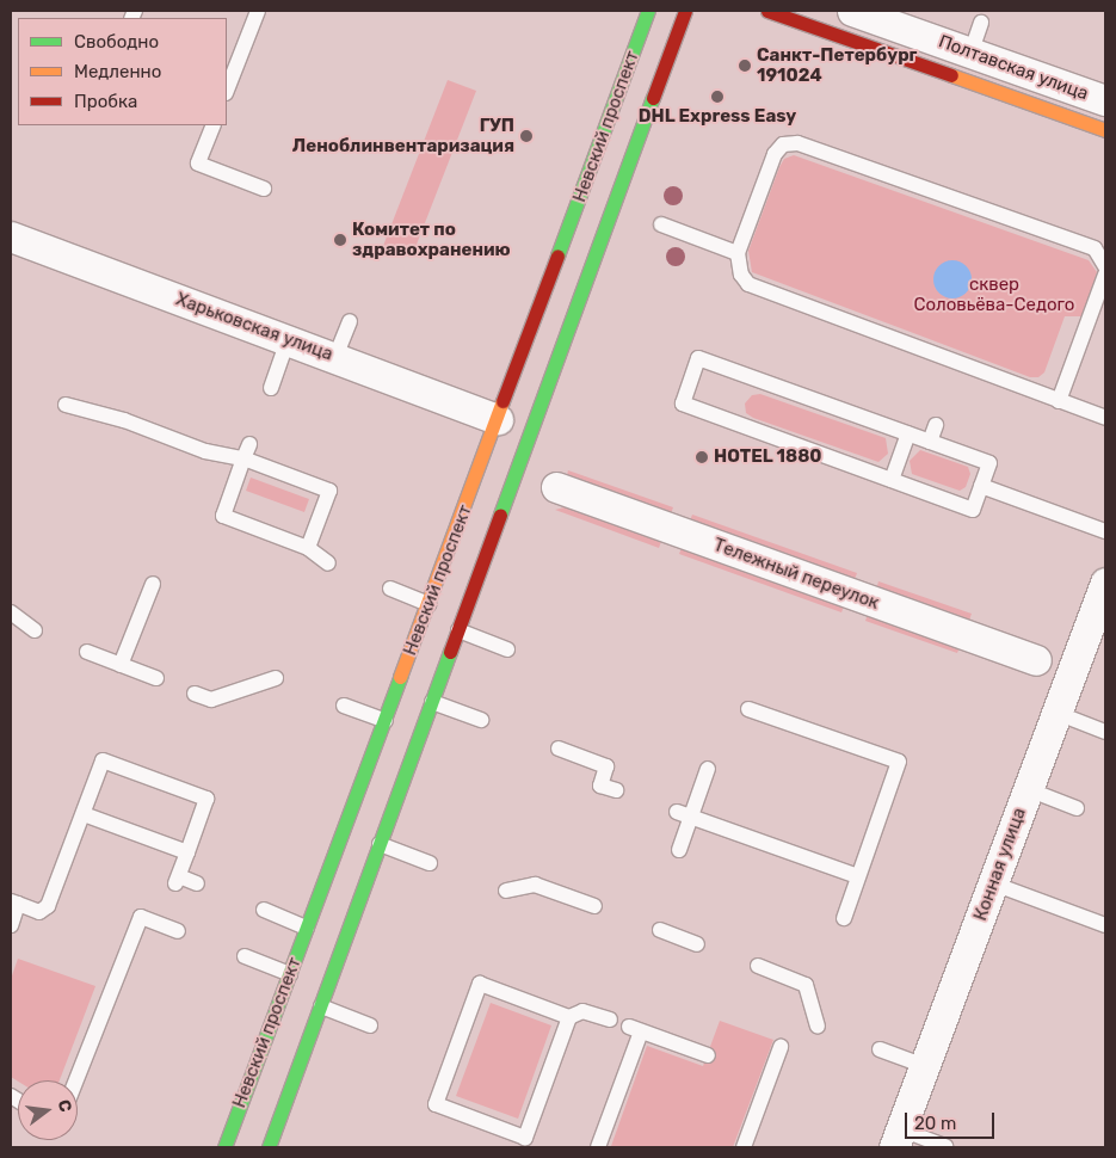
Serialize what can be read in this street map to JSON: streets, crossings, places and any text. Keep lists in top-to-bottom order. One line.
{"streets":{"main road":["Полтавская улица","Невский проспект"],"street":["Харьковская улица","Тележный переулок","Конная улица"]},"crossings":[["Невский проспект","Харьковская улица"]],"parks":["сквер Соловьёва-Седого"],"places":["Санкт-Петербург 191024","DHL Express Easy","ГУП Леноблинвентаризация","Комитет по здравохранению","HOTEL 1880"],"legend":["Свободно","Медленно","Пробка"],"scale_bar":"20 m","north":"right"}
